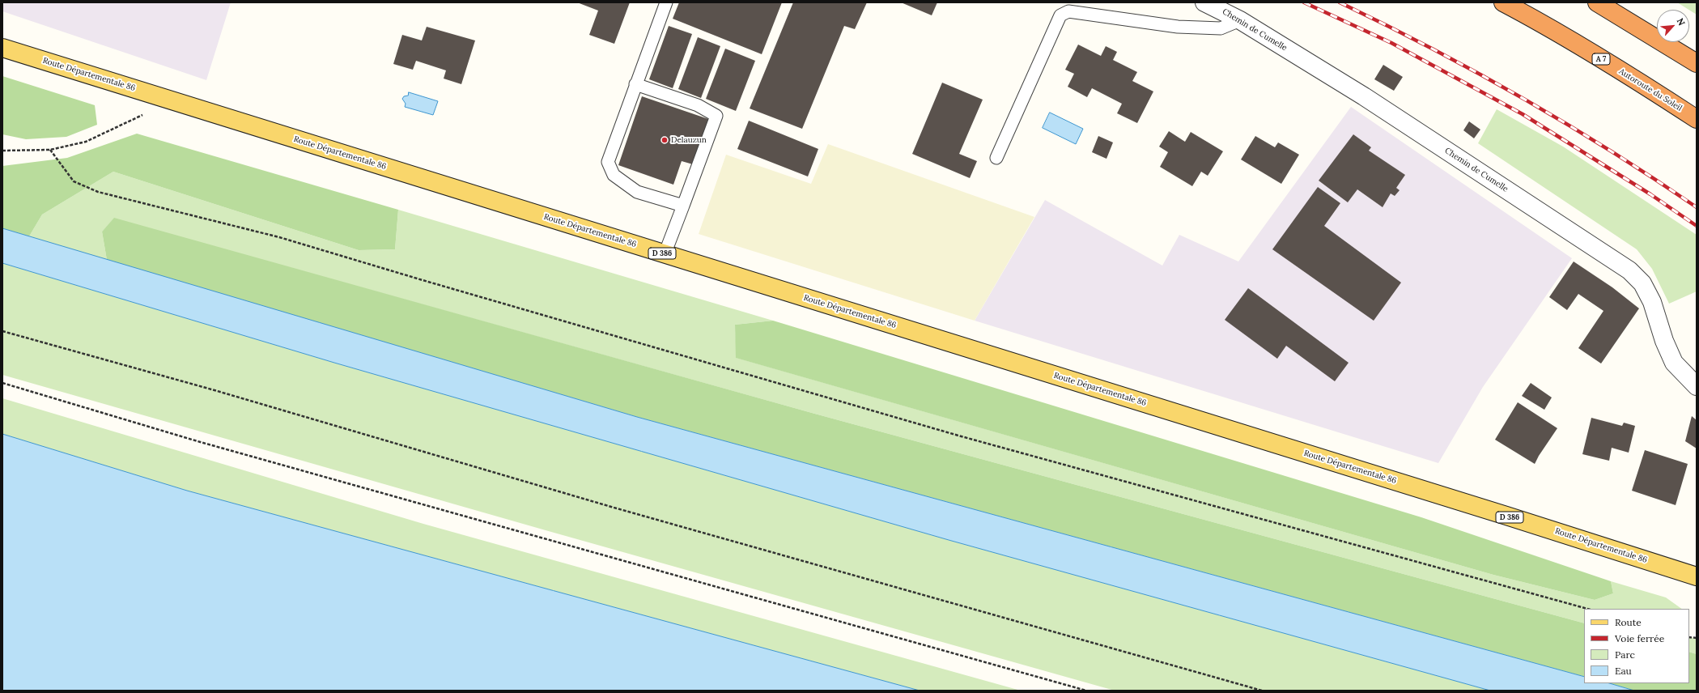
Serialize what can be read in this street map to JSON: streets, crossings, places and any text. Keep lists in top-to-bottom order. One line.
{"streets":{"highway":["A 7","Autoroute du Soleil"],"main road":["Route Départementale 86","D 386"],"street":["Chemin de Cumelle"]},"places":["Delauzun"],"legend":["Route","Voie ferrée","Parc","Eau"],"north":"top right"}
